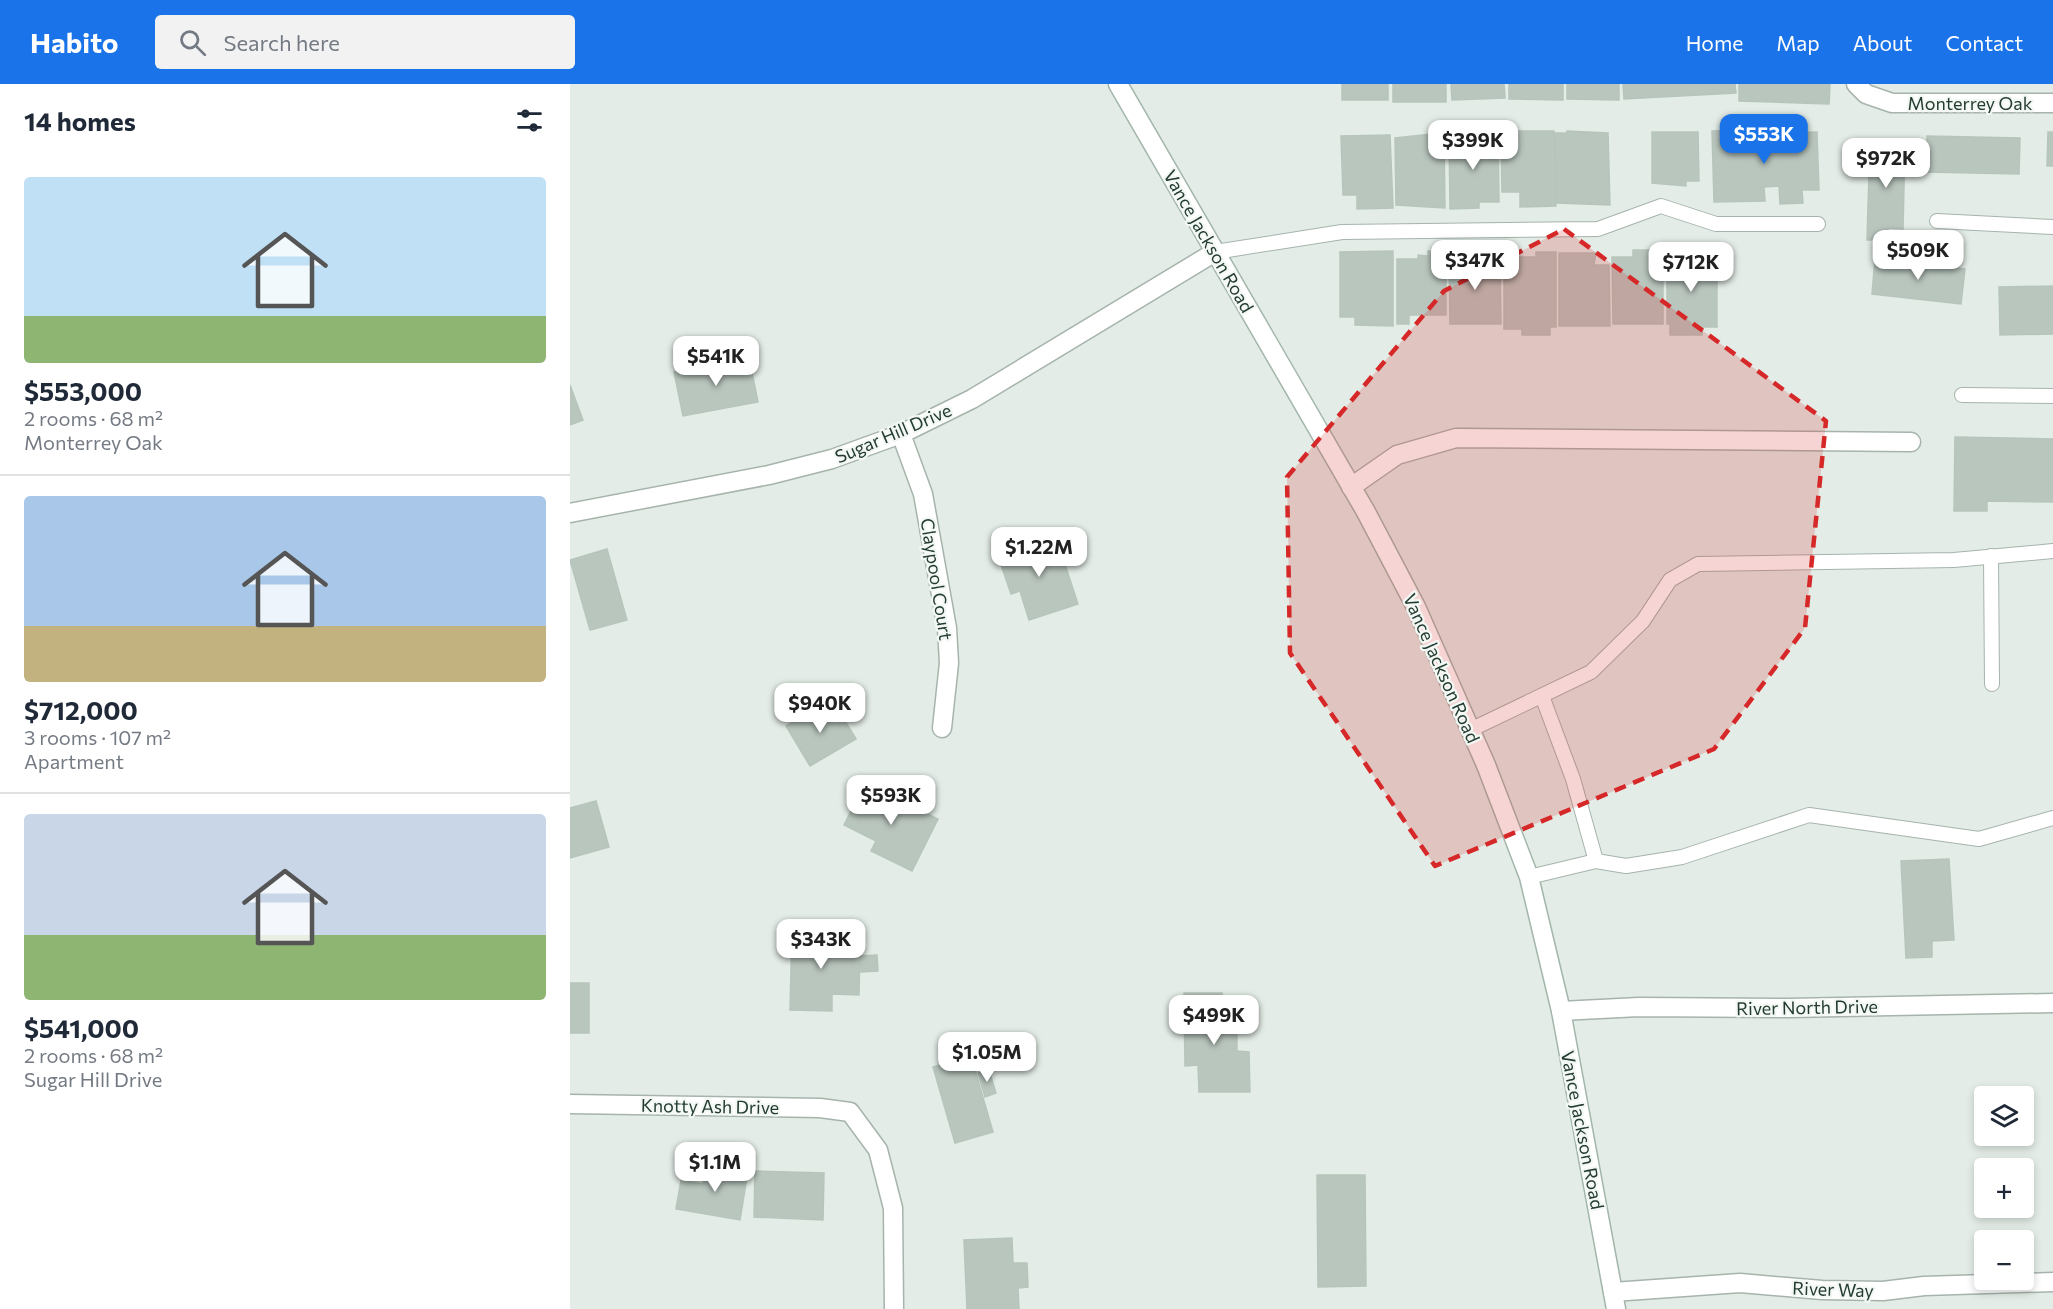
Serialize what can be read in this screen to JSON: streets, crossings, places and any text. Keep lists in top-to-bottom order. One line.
{"streets":{"street":["Monterrey Oak","Vance Jackson Road","Sugar Hill Drive","Claypool Court","River North Drive","Knotty Ash Drive","River Way"]},"crossings":[["Vance Jackson Road","Sugar Hill Drive"],["Vance Jackson Road","River North Drive"],["Vance Jackson Road","River Way"],["Sugar Hill Drive","Claypool Court"]],"page":{"header":"Habito","search":"Search here","nav":["Home","Map","About","Contact"],"heading":"14 homes","price":["$553K","$399K","$972K","$509K","$347K","$712K","$541K","$1.22M","$940K","$593K","$343K","$499K","$1.05M","$1.1M"],"list":[{"name":"$553,000","note":"2 rooms · 68 m² · Monterrey Oak"},{"name":"$712,000","note":"3 rooms · 107 m² · Apartment"},{"name":"$541,000","note":"2 rooms · 68 m² · Sugar Hill Drive"}],"map_buttons":["+","−"]}}
